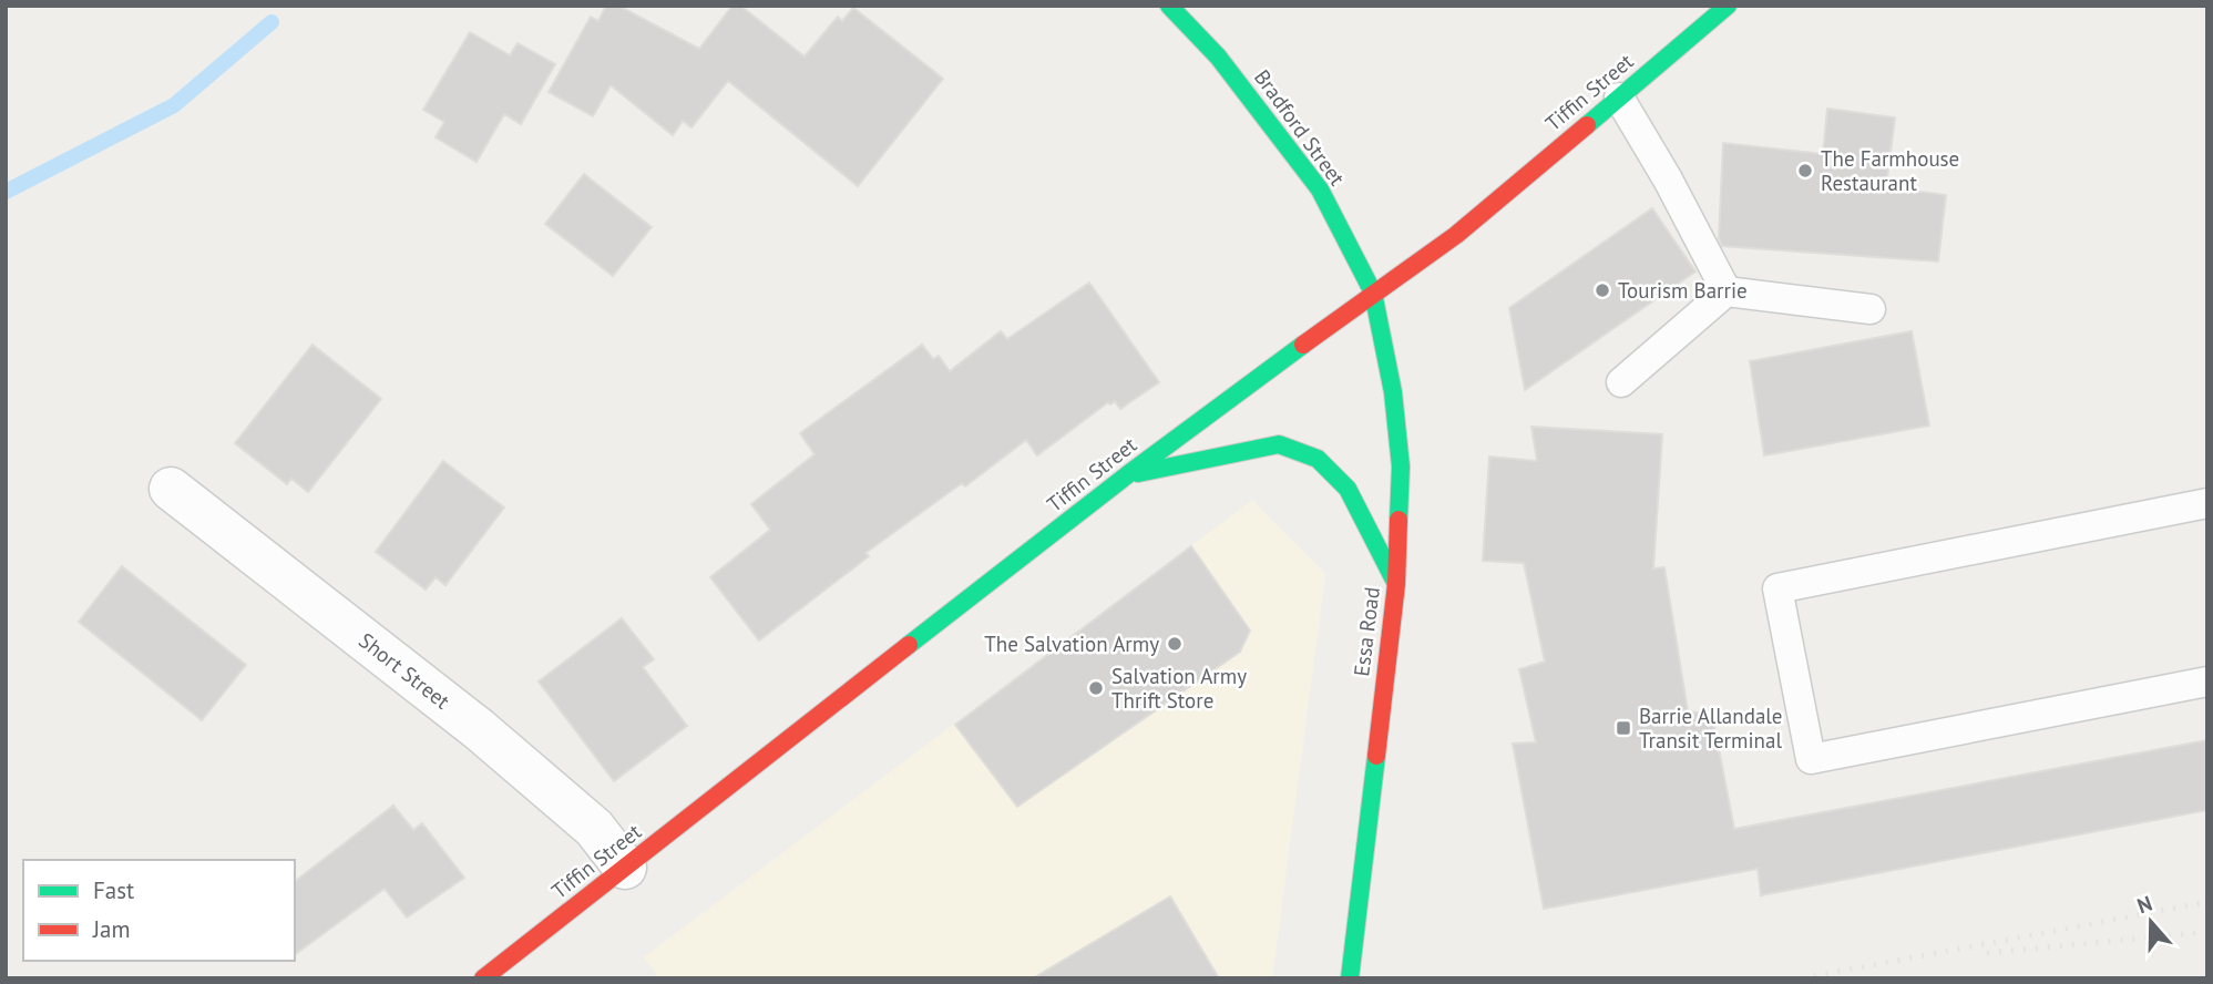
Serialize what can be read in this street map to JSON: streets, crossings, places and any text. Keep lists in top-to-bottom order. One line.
{"streets":{"street":["Tiffin Street","Bradford Street","Essa Road","Short Street"]},"crossings":[["Tiffin Street","Bradford Street"],["Tiffin Street","Essa Road"],["Tiffin Street","Short Street"],["Bradford Street","Essa Road"]],"places":{"other":["The Farmhouse Restaurant","Tourism Barrie","The Salvation Army","Salvation Army Thrift Store"],"transit":["Barrie Allandale Transit Terminal"]},"legend":["Fast","Jam"],"north":"top"}
